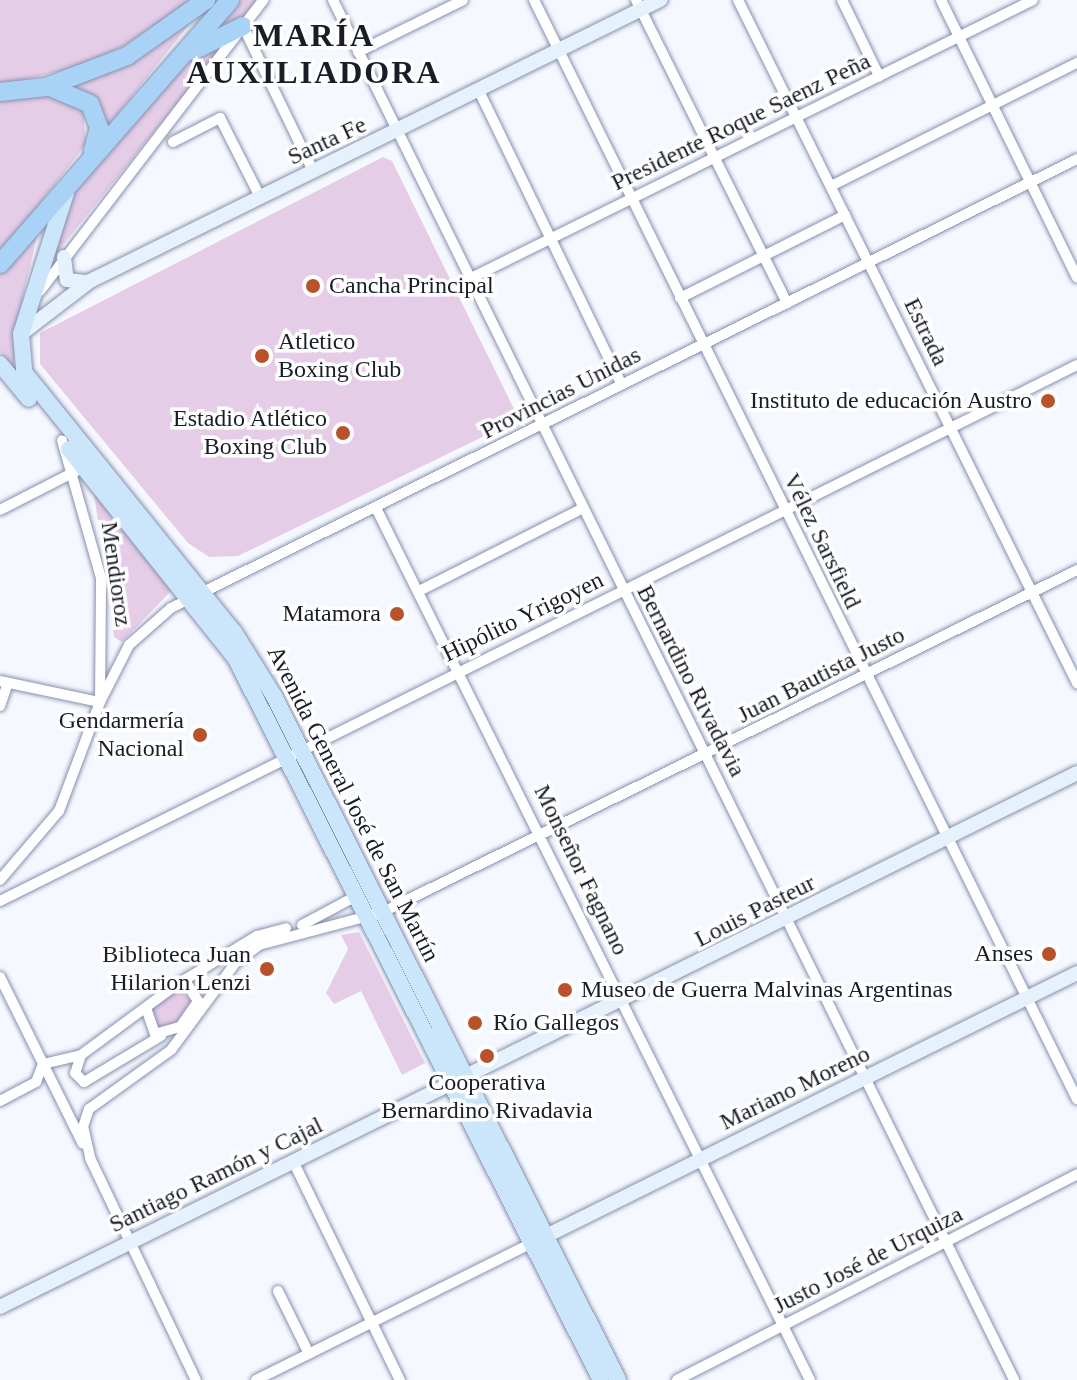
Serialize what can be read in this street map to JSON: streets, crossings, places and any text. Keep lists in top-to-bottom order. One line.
{"streets":{"main road":["Avenida General José de San Martín"],"street":["Presidente Roque Saenz Peña","Santa Fe","Estrada","Provincias Unidas","Vélez Sarsfield","Mendioroz","Hipólito Yrigoyen","Juan Bautista Justo","Bernardino Rivadavia","Monseñor Fagnano","Louis Pasteur","Mariano Moreno","Santiago Ramón y Cajal","Justo José de Urquiza"]},"crossings":[["Presidente Roque Saenz Peña","Estrada"],["Presidente Roque Saenz Peña","Vélez Sarsfield"],["Presidente Roque Saenz Peña","Bernardino Rivadavia"],["Santa Fe","Vélez Sarsfield"],["Santa Fe","Bernardino Rivadavia"],["Santa Fe","Avenida General José de San Martín"],["Estrada","Provincias Unidas"],["Estrada","Hipólito Yrigoyen"],["Estrada","Juan Bautista Justo"],["Provincias Unidas","Vélez Sarsfield"],["Provincias Unidas","Mendioroz"],["Provincias Unidas","Bernardino Rivadavia"],["Provincias Unidas","Avenida General José de San Martín"],["Provincias Unidas","Monseñor Fagnano"],["Vélez Sarsfield","Hipólito Yrigoyen"],["Vélez Sarsfield","Juan Bautista Justo"],["Vélez Sarsfield","Louis Pasteur"],["Vélez Sarsfield","Mariano Moreno"],["Mendioroz","Avenida General José de San Martín"],["Hipólito Yrigoyen","Bernardino Rivadavia"],["Hipólito Yrigoyen","Avenida General José de San Martín"],["Hipólito Yrigoyen","Monseñor Fagnano"],["Juan Bautista Justo","Bernardino Rivadavia"],["Juan Bautista Justo","Avenida General José de San Martín"],["Juan Bautista Justo","Monseñor Fagnano"],["Bernardino Rivadavia","Louis Pasteur"],["Bernardino Rivadavia","Mariano Moreno"],["Bernardino Rivadavia","Justo José de Urquiza"],["Avenida General José de San Martín","Louis Pasteur"],["Avenida General José de San Martín","Mariano Moreno"],["Avenida General José de San Martín","Santiago Ramón y Cajal"],["Monseñor Fagnano","Louis Pasteur"],["Monseñor Fagnano","Mariano Moreno"],["Monseñor Fagnano","Justo José de Urquiza"],["Louis Pasteur","Santiago Ramón y Cajal"]],"districts":["MARÍA AUXILIADORA"],"places":["Cancha Principal","Atletico Boxing Club","Instituto de educación Austro","Estadio Atlético Boxing Club","Matamora","Gendarmería Nacional","Anses","Biblioteca Juan Hilarion Lenzi","Museo de Guerra Malvinas Argentinas","Río Gallegos","Cooperativa Bernardino Rivadavia"]}
